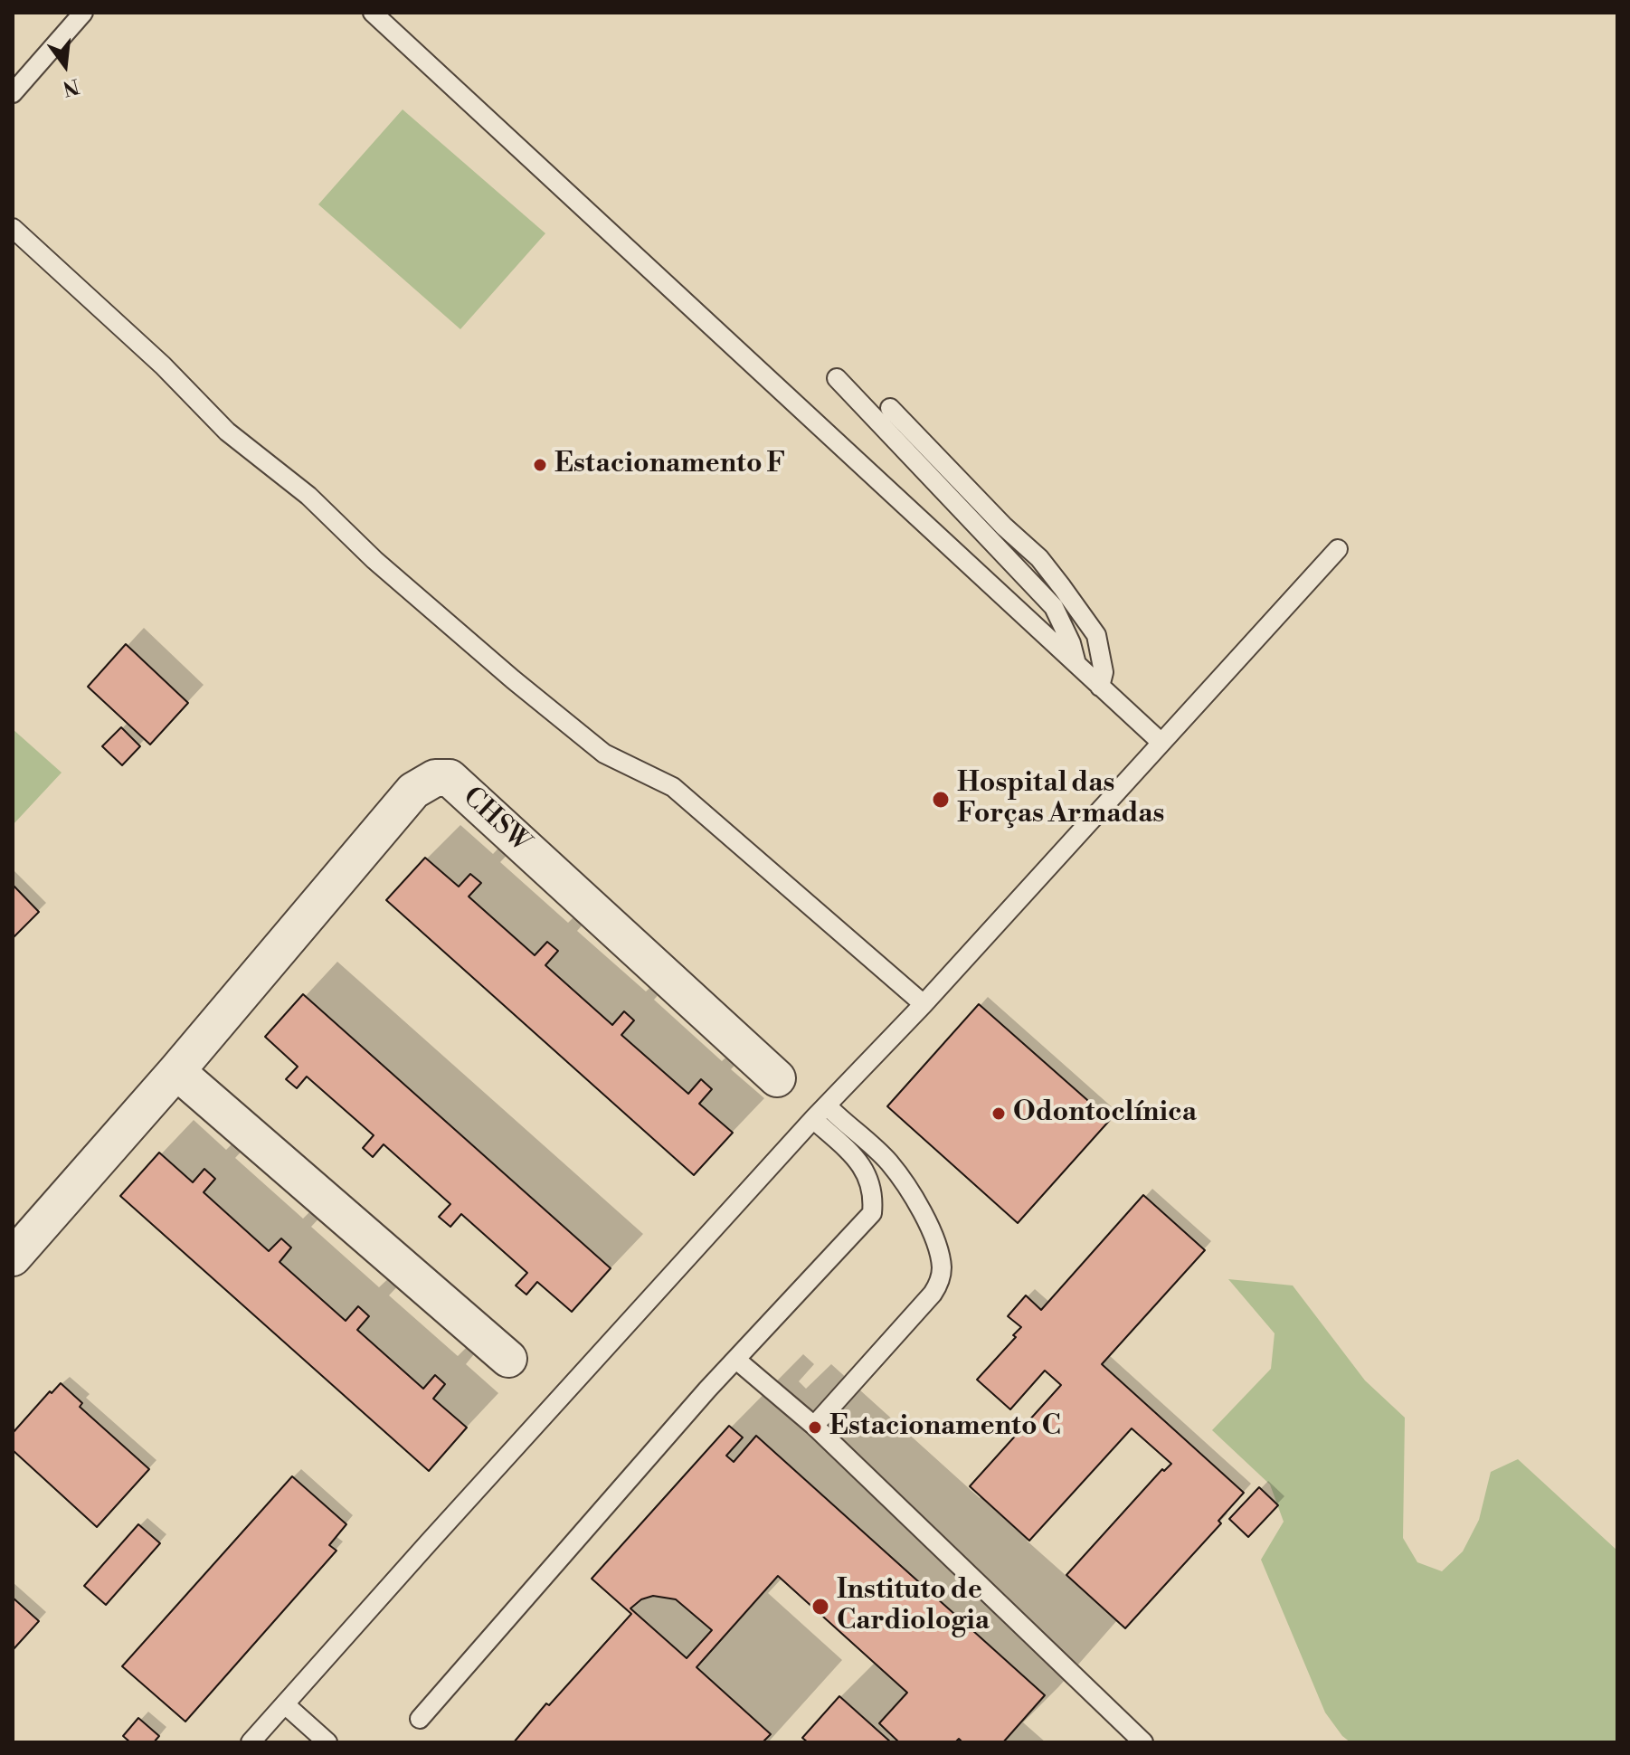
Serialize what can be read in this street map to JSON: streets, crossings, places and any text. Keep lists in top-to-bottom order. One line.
{"streets":{"street":["CHSW"]},"places":["Estacionamento F","Hospital das Forças Armadas","Odontoclínica","Estacionamento C","Instituto de Cardiologia"],"north":"bottom"}
